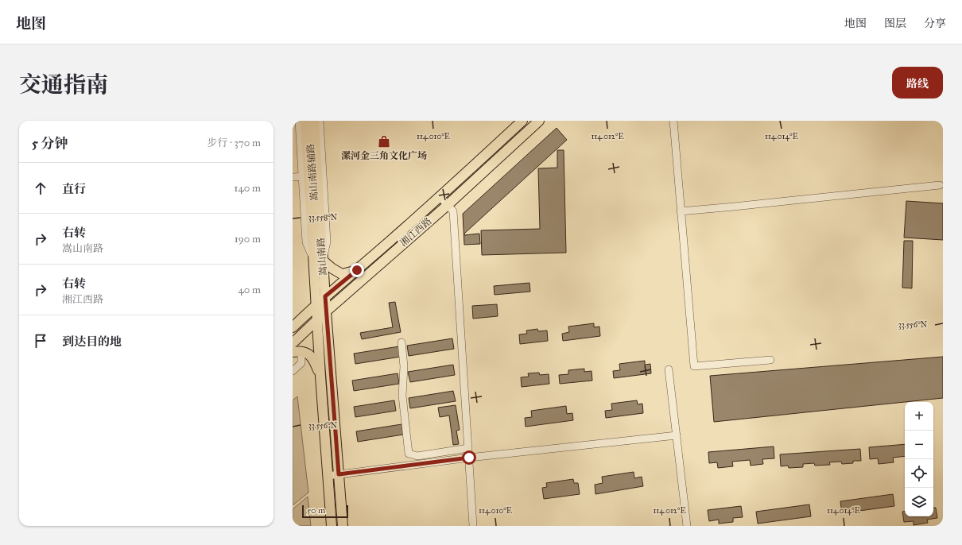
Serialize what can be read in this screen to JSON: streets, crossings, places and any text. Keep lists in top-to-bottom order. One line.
{"streets":{"main road":["湘江西路","嵩山南路"],"street":["嵩山南路辅路"]},"crossings":[["嵩山南路辅路","嵩山南路"],["湘江西路","嵩山南路"]],"places":{"shop":["漯河金三角文化广场"]},"scale_bar":"50 m","page":{"header":"地图","nav":["地图","图层","分享"],"title":"交通指南","buttons":"路线","heading":["5 分钟","步行 · 370 m"],"list":[["直行","140 m"],["右转","嵩山南路","190 m"],["右转","湘江西路","40 m"],"到达目的地"],"map_buttons":["+","−"],"scale":"50 m"},"coordinates":["114.010°E","114.012°E","114.014°E","33.558°N","33.556°N"]}
